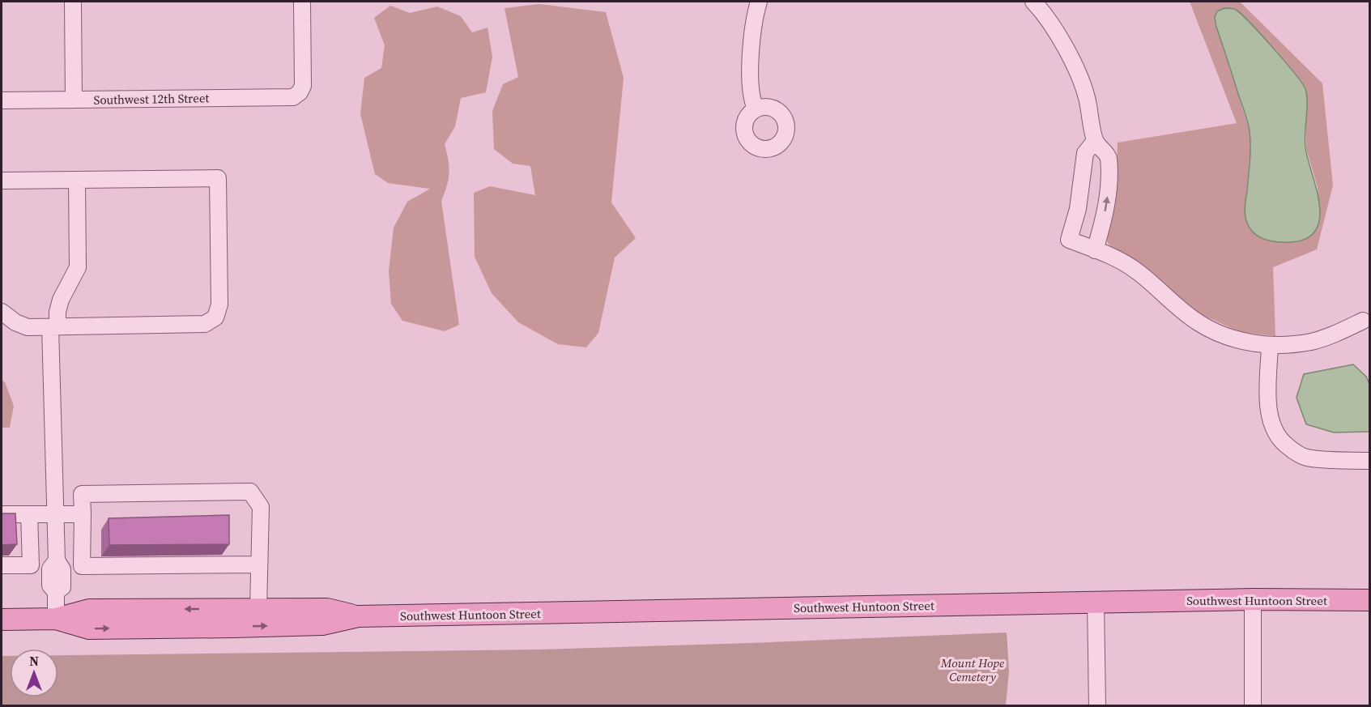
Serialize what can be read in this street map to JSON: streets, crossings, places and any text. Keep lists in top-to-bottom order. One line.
{"streets":{"main road":["Southwest Huntoon Street"],"street":["Southwest 12th Street"]},"parks":["Mount Hope Cemetery"],"north":"top"}
